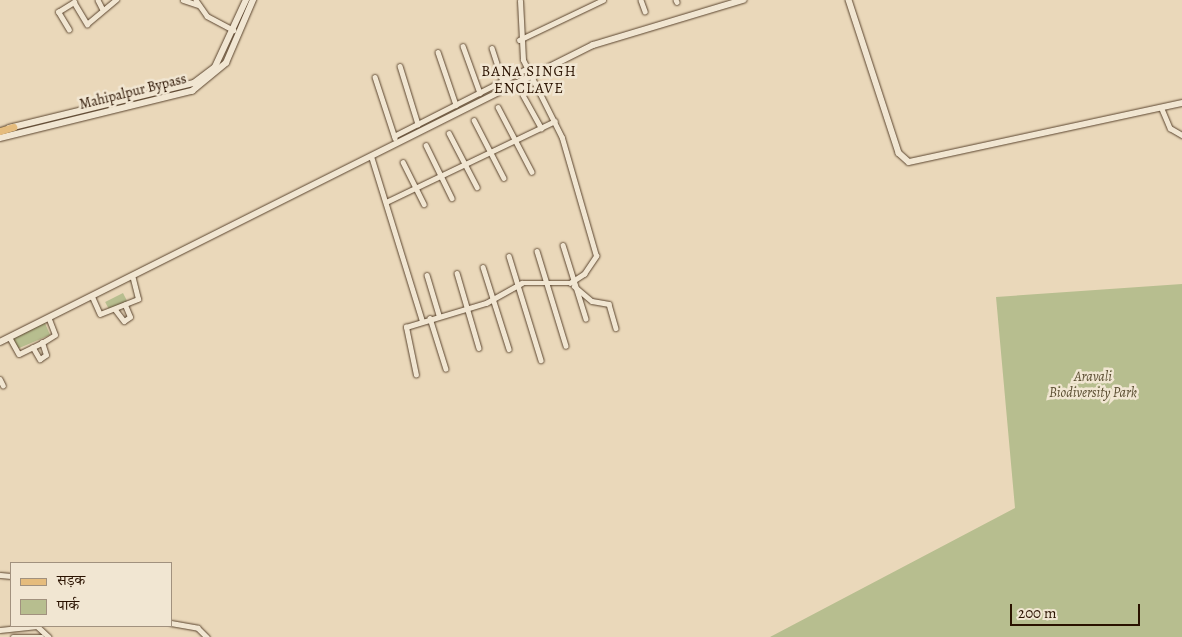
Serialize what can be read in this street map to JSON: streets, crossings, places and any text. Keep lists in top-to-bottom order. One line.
{"streets":{"street":["Mahipalpur Bypass"]},"districts":["BANA SINGH ENCLAVE"],"parks":["Aravali Biodiversity Park"],"legend":["सड़क","पार्क"],"scale_bar":"200 m"}
